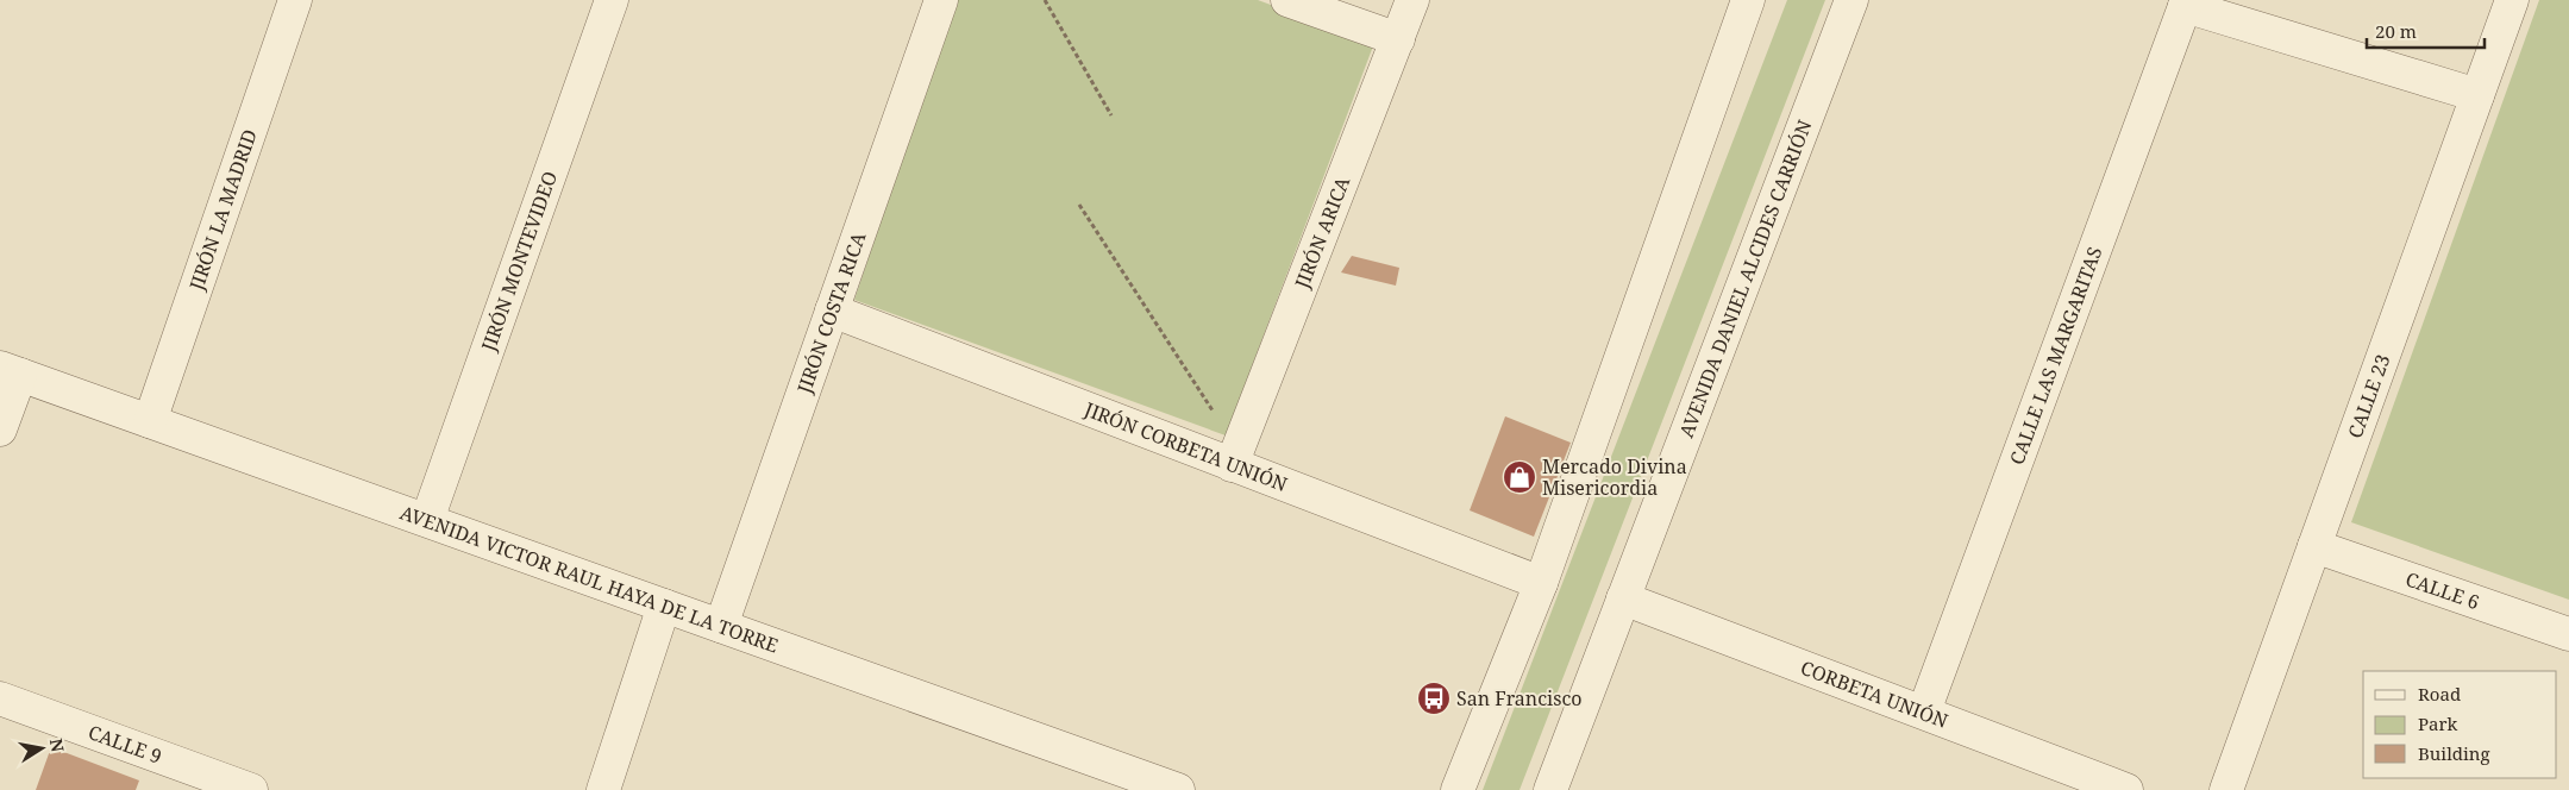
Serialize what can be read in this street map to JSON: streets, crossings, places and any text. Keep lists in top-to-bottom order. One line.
{"streets":{"street":["JIRÓN LA MADRID","JIRÓN ARICA","JIRÓN MONTEVIDEO","AVENIDA DANIEL ALCIDES CARRIÓN","JIRÓN COSTA RICA","CALLE LAS MARGARITAS","CALLE 23","JIRÓN CORBETA UNIÓN","AVENIDA VICTOR RAUL HAYA DE LA TORRE","CALLE 6","CORBETA UNIÓN","CALLE 9"]},"crossings":[["JIRÓN LA MADRID","AVENIDA VICTOR RAUL HAYA DE LA TORRE"],["JIRÓN ARICA","JIRÓN CORBETA UNIÓN"],["JIRÓN MONTEVIDEO","AVENIDA VICTOR RAUL HAYA DE LA TORRE"],["AVENIDA DANIEL ALCIDES CARRIÓN","CORBETA UNIÓN"],["JIRÓN COSTA RICA","JIRÓN CORBETA UNIÓN"],["JIRÓN COSTA RICA","AVENIDA VICTOR RAUL HAYA DE LA TORRE"],["CALLE LAS MARGARITAS","CORBETA UNIÓN"],["CALLE 23","CALLE 6"]],"places":{"shop":["Mercado Divina Misericordia"],"bus stop":["San Francisco"]},"legend":["Road","Park","Building"],"scale_bar":"20 m","north":"right"}
